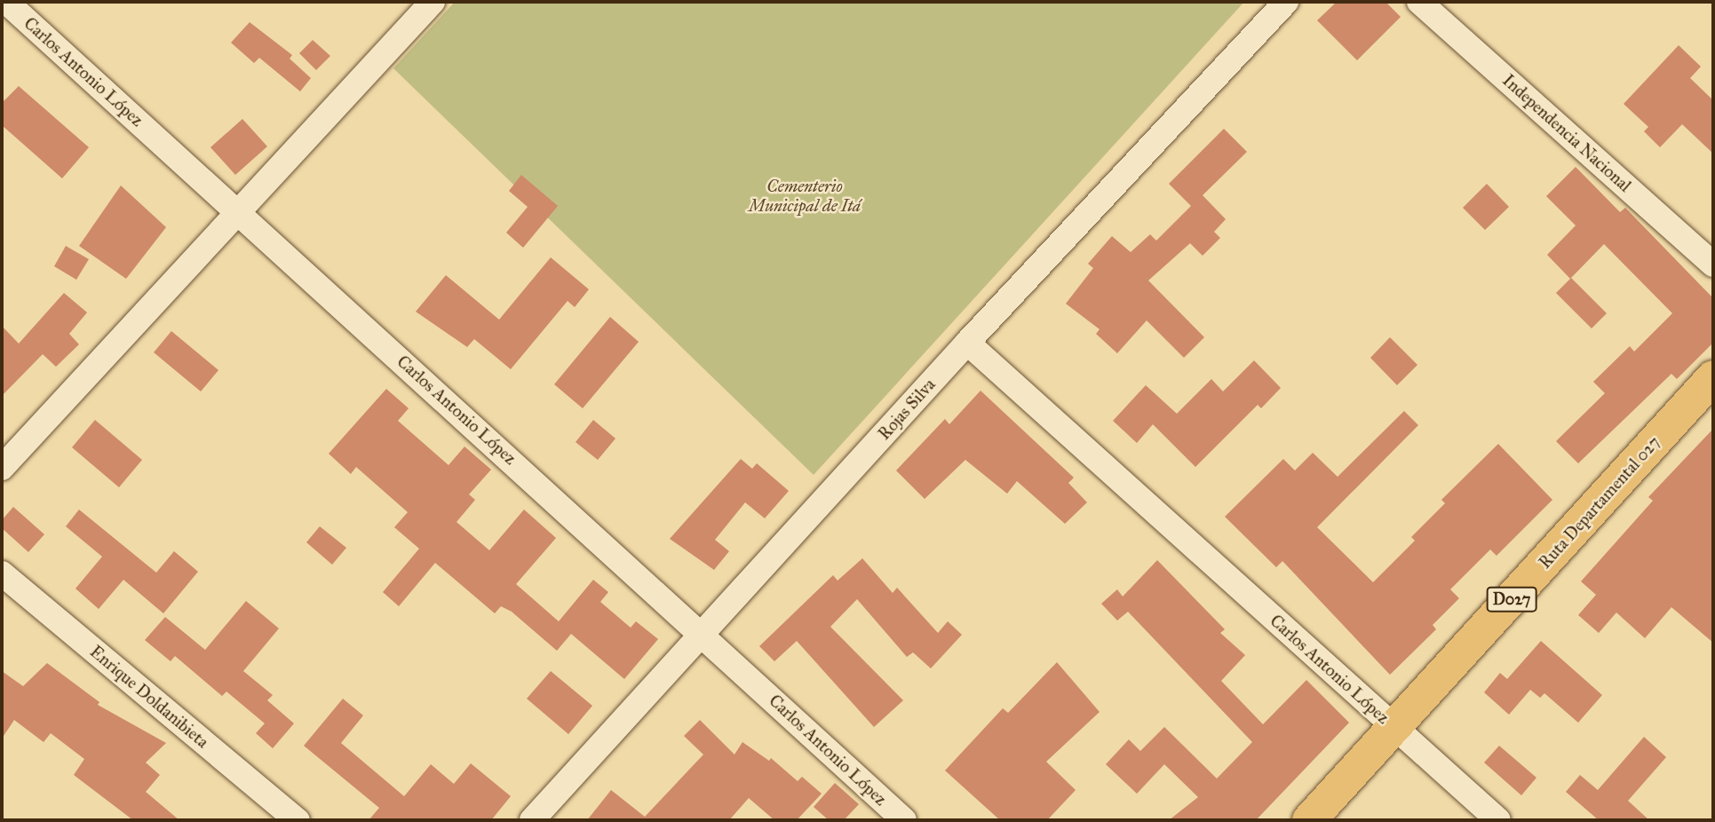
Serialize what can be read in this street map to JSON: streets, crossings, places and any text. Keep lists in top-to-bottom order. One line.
{"streets":{"main road":["Ruta Departamental 027","D027"],"street":["Carlos Antonio López","Independencia Nacional","Rojas Silva","Enrique Doldanibieta"]},"crossings":[["Carlos Antonio López","Rojas Silva"],["Carlos Antonio López","Ruta Departamental 027"]],"parks":["Cementerio Municipal de Itá"]}
